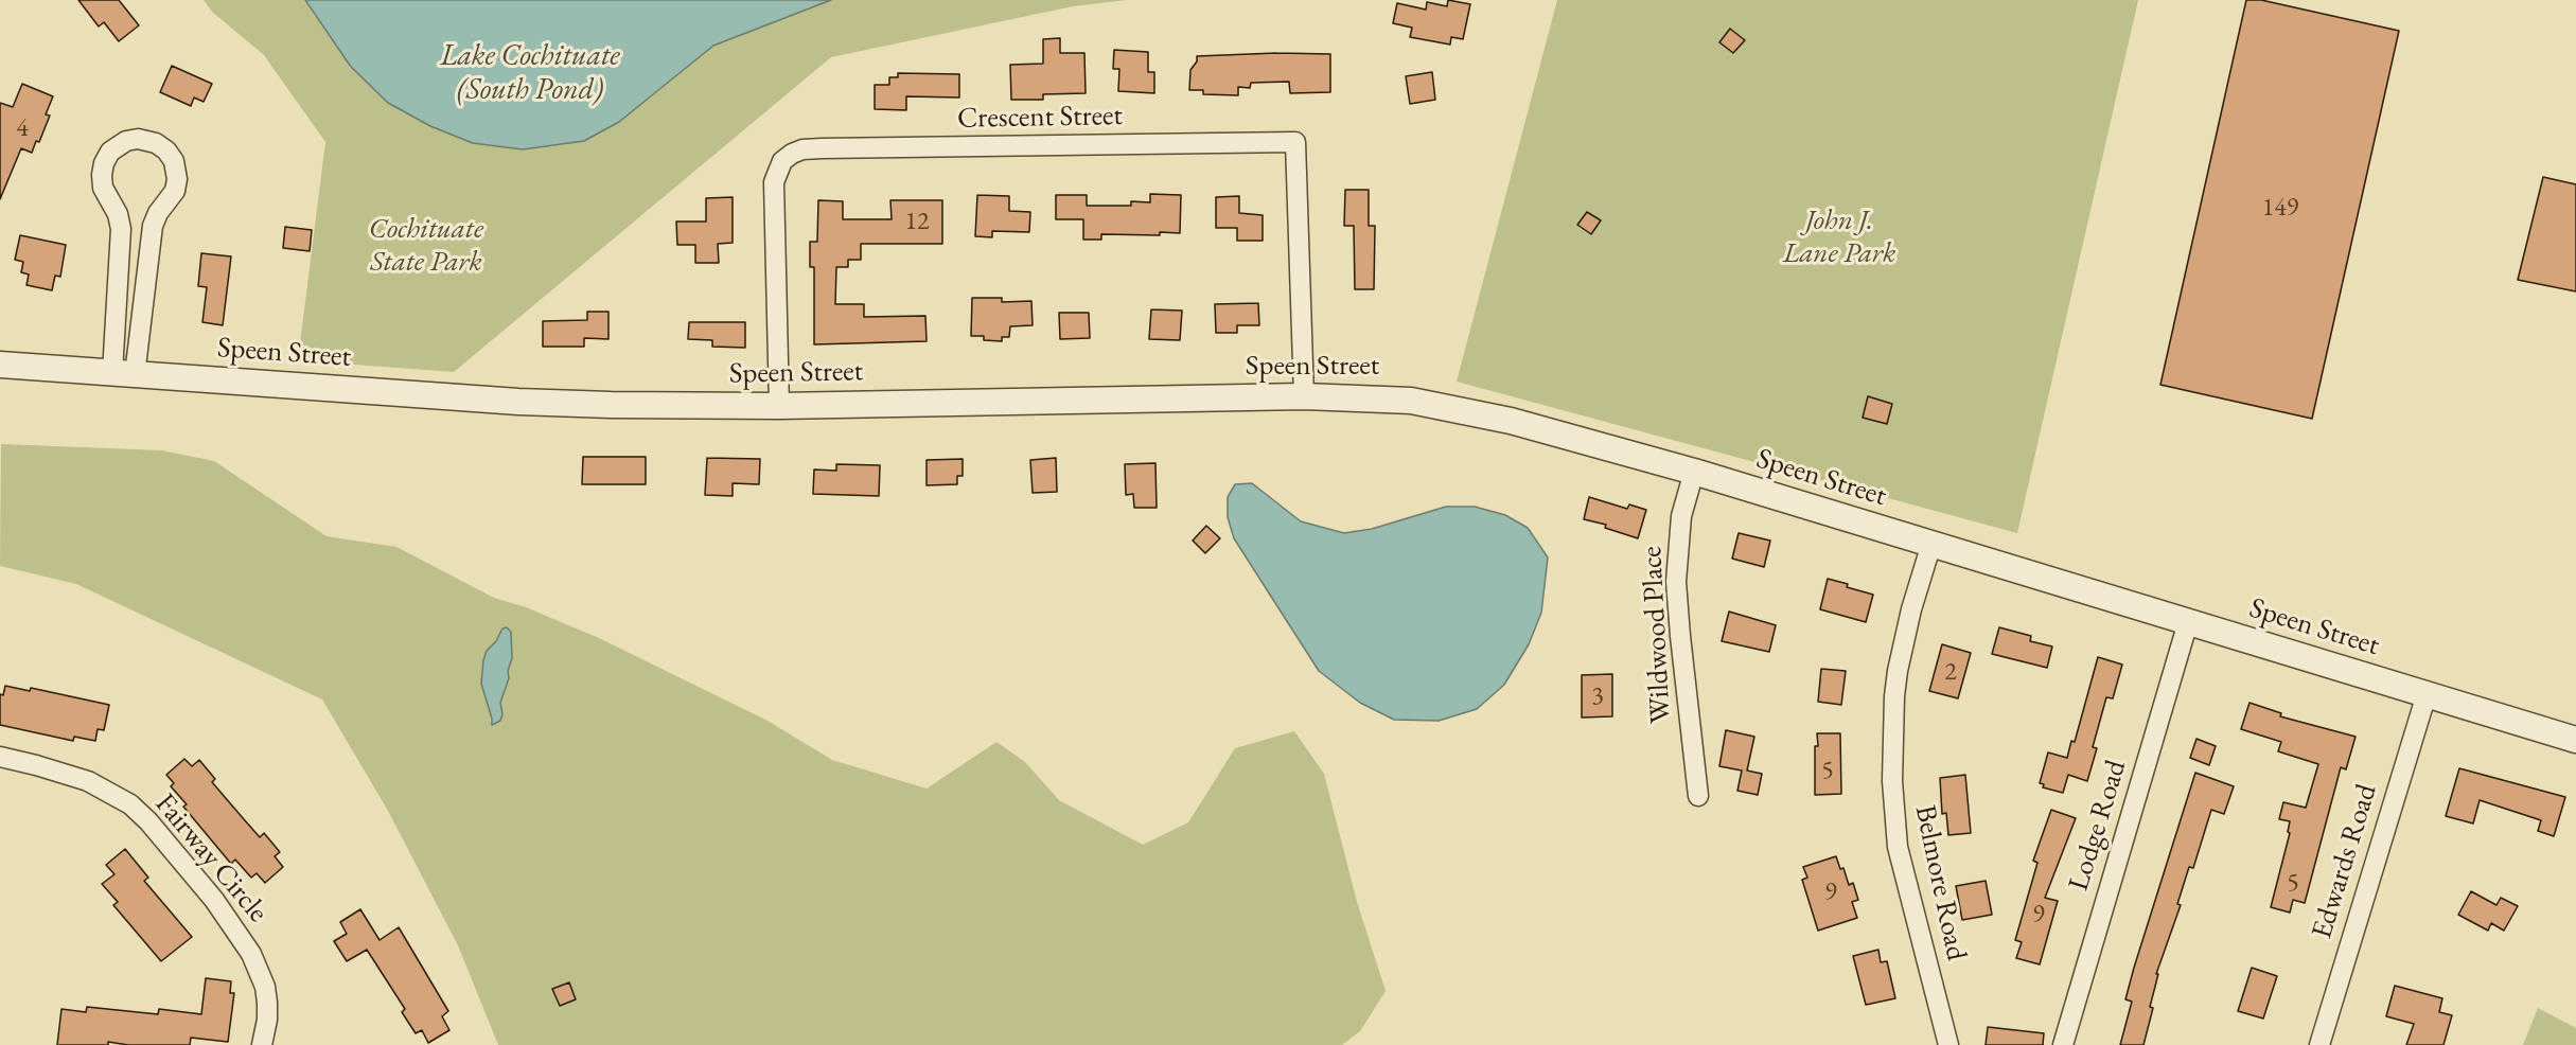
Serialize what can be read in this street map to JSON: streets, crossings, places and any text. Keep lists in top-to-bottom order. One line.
{"streets":{"street":["Crescent Street","Speen Street","Wildwood Place","Lodge Road","Fairway Circle","Edwards Road","Belmore Road"]},"crossings":[["Crescent Street","Speen Street"],["Speen Street","Wildwood Place"],["Speen Street","Lodge Road"],["Speen Street","Edwards Road"],["Speen Street","Belmore Road"]],"water":["Lake Cochituate (South Pond)"],"parks":["John J. Lane Park","Cochituate State Park"],"house_numbers":["4","149","12","2","3","5","5","9","9"]}
